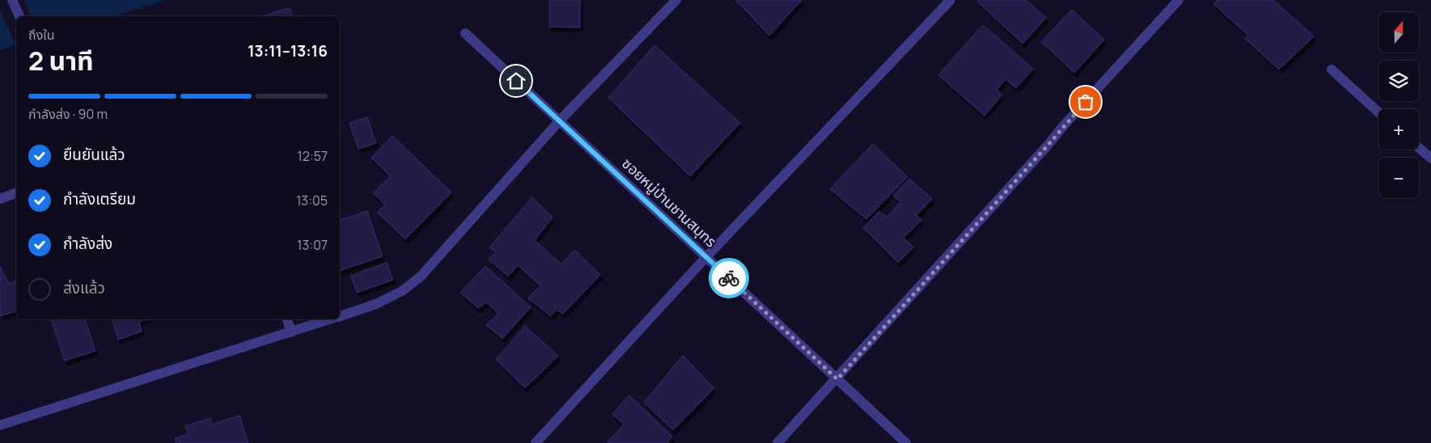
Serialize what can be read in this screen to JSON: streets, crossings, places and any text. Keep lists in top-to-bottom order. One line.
{"streets":{"street":["ซอยหมู่บ้านชานสมุทร"]},"north":"top","page":{"map_buttons":["+","−"],"heading":["2 นาที","ถึงใน","13:11–13:16"],"bar":"กำลังส่ง · 90 m","list":[["ยืนยันแล้ว","12:57"],["กำลังเตรียม","13:05"],["กำลังส่ง","13:07"],"ส่งแล้ว"]}}
